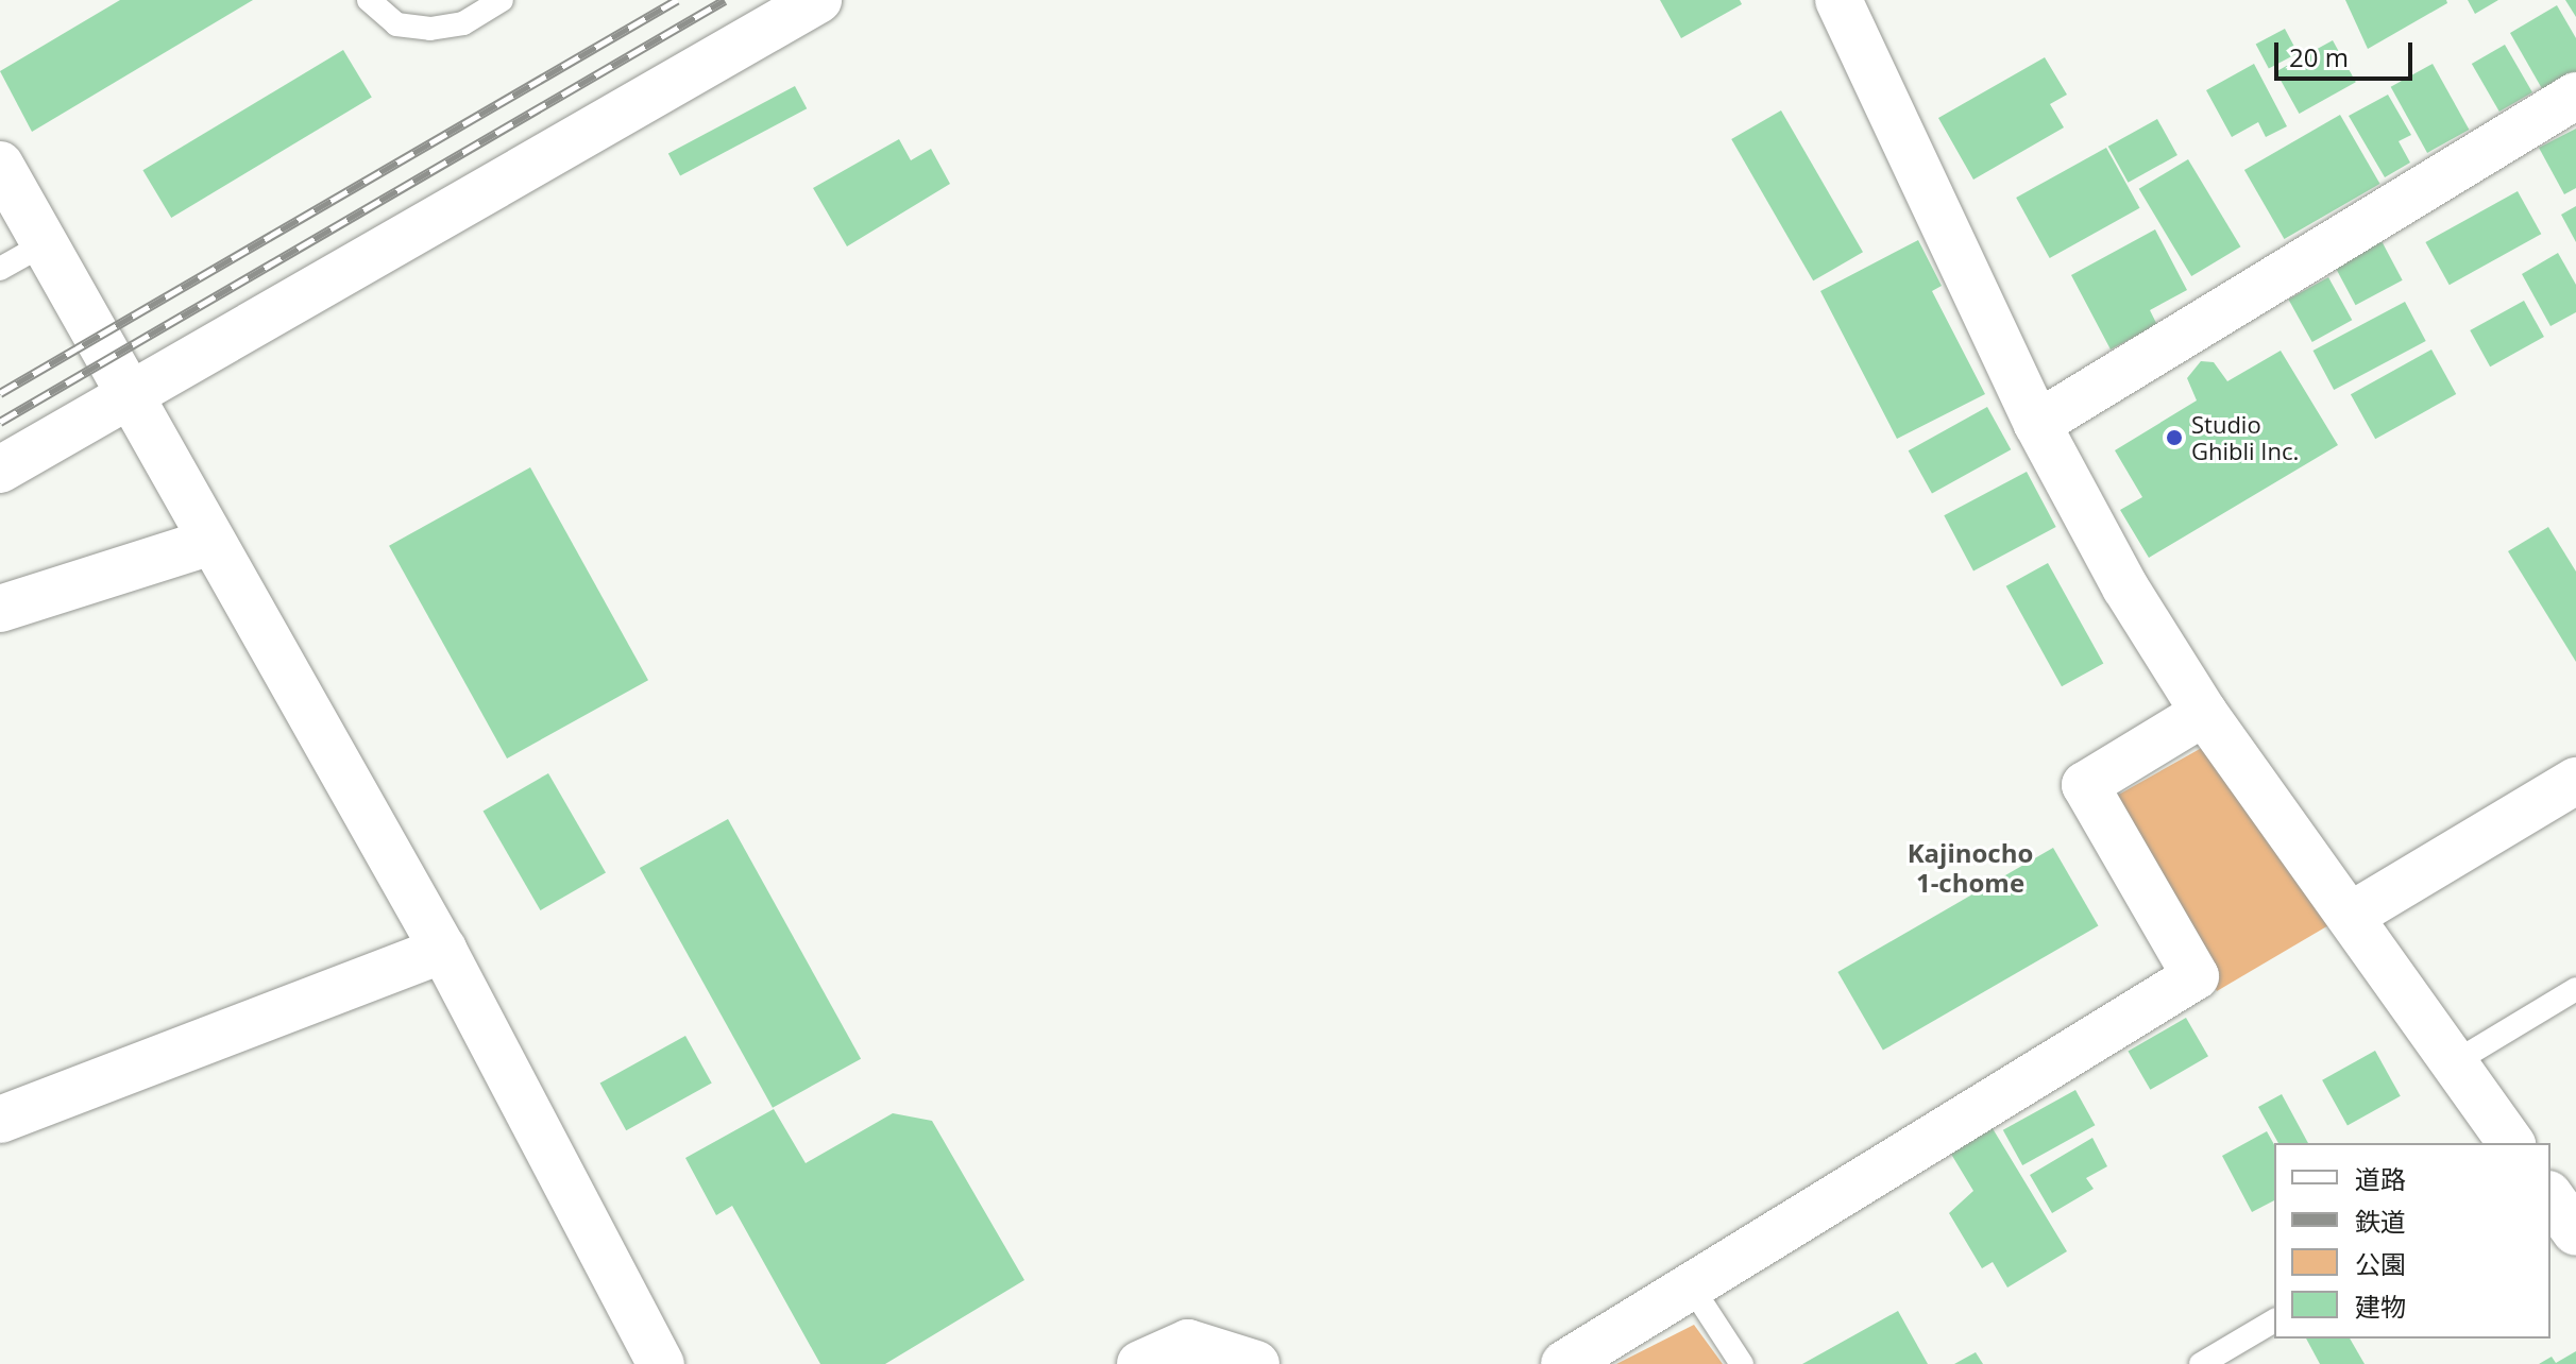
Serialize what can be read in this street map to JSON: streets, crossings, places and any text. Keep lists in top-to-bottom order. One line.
{"districts":["Kajinocho 1-chome"],"places":["Studio Ghibli Inc."],"legend":["道路","鉄道","公園","建物"],"scale_bar":"20 m"}
